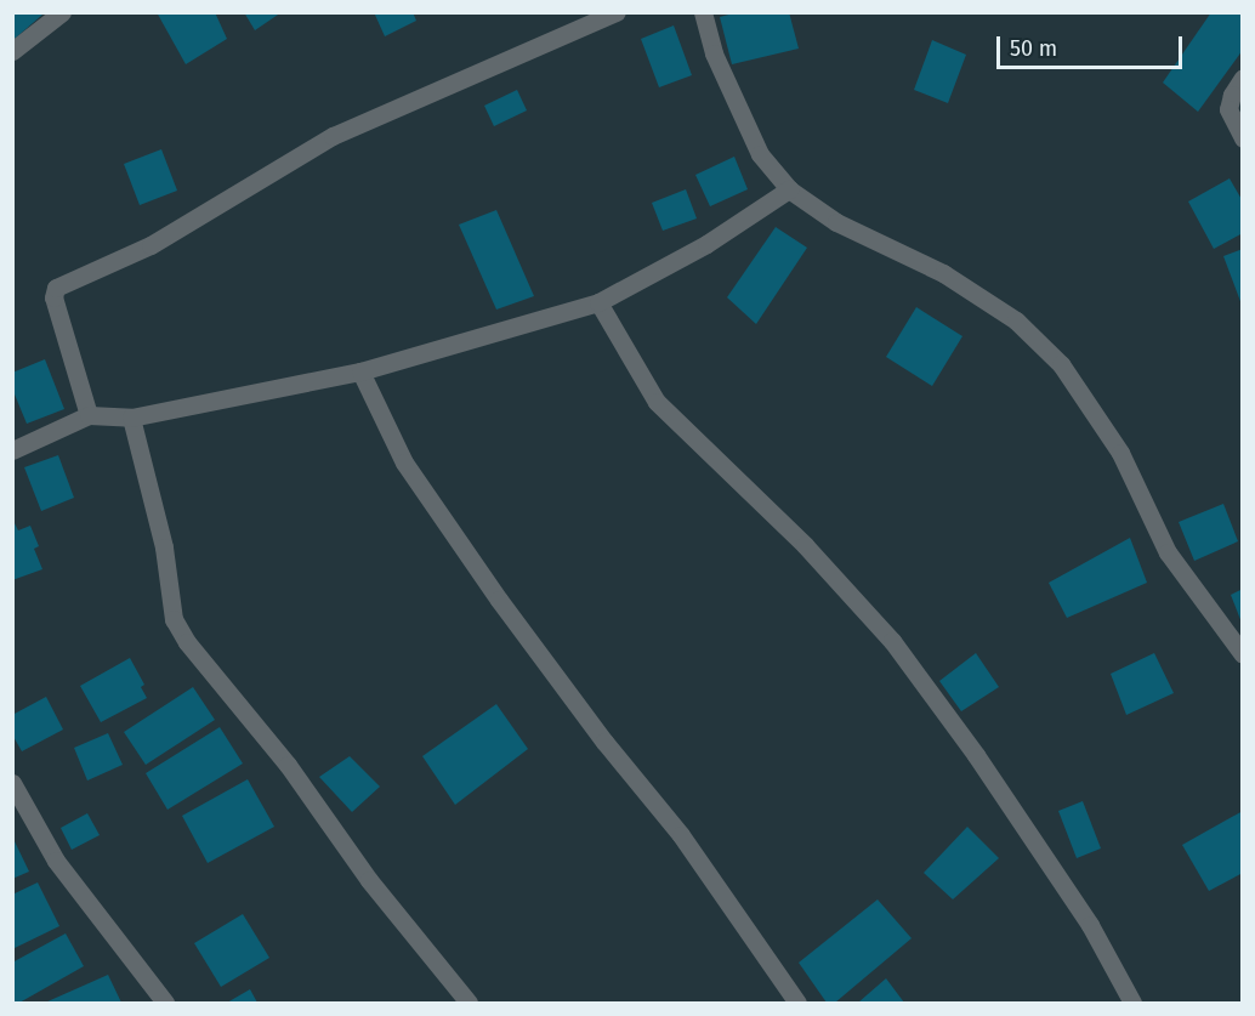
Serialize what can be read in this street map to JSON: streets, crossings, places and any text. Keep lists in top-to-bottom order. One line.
{"scale_bar":"50 m"}
